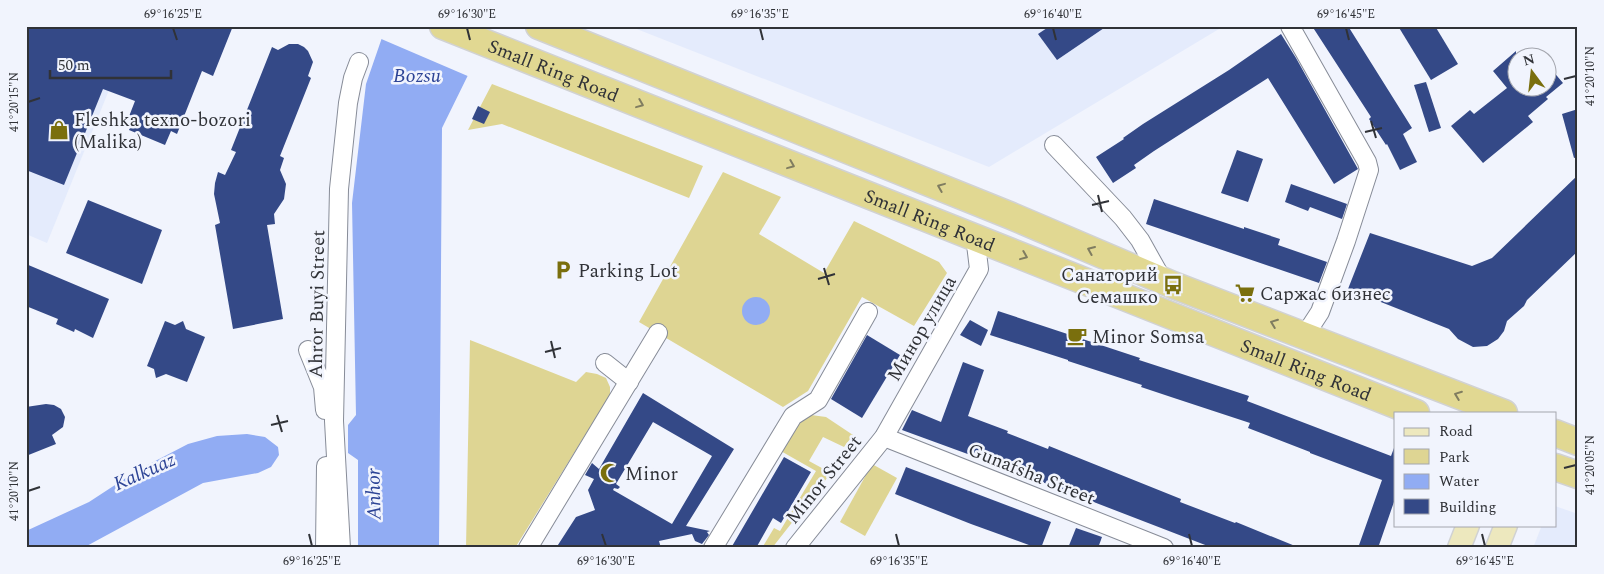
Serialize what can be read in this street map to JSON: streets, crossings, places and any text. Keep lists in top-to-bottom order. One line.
{"streets":{"highway":["Small Ring Road"],"street":["Ahror Buyi Street","Минор улица","Gunafsha Street","Minor Street"]},"crossings":[["Small Ring Road","Минор улица"],["Минор улица","Gunafsha Street"],["Минор улица","Minor Street"],["Gunafsha Street","Minor Street"]],"water":["Bozsu","Kalkuaz","Anhor"],"places":{"shop":["Fleshka texno-bozori (Malika)"],"parking":["Parking Lot"],"bus stop":["Санаторий Семашко"],"supermarket":["Саржас бизнес"],"cafe":["Minor Somsa"],"mosque":["Minor"]},"legend":["Road","Park","Water","Building"],"scale_bar":"50 m","north":"top","coordinates":["69°16'25\"E","69°16'30\"E","69°16'35\"E","69°16'40\"E","69°16'45\"E","41°20'10\"N","41°20'15\"N","41°20'05\"N"]}
